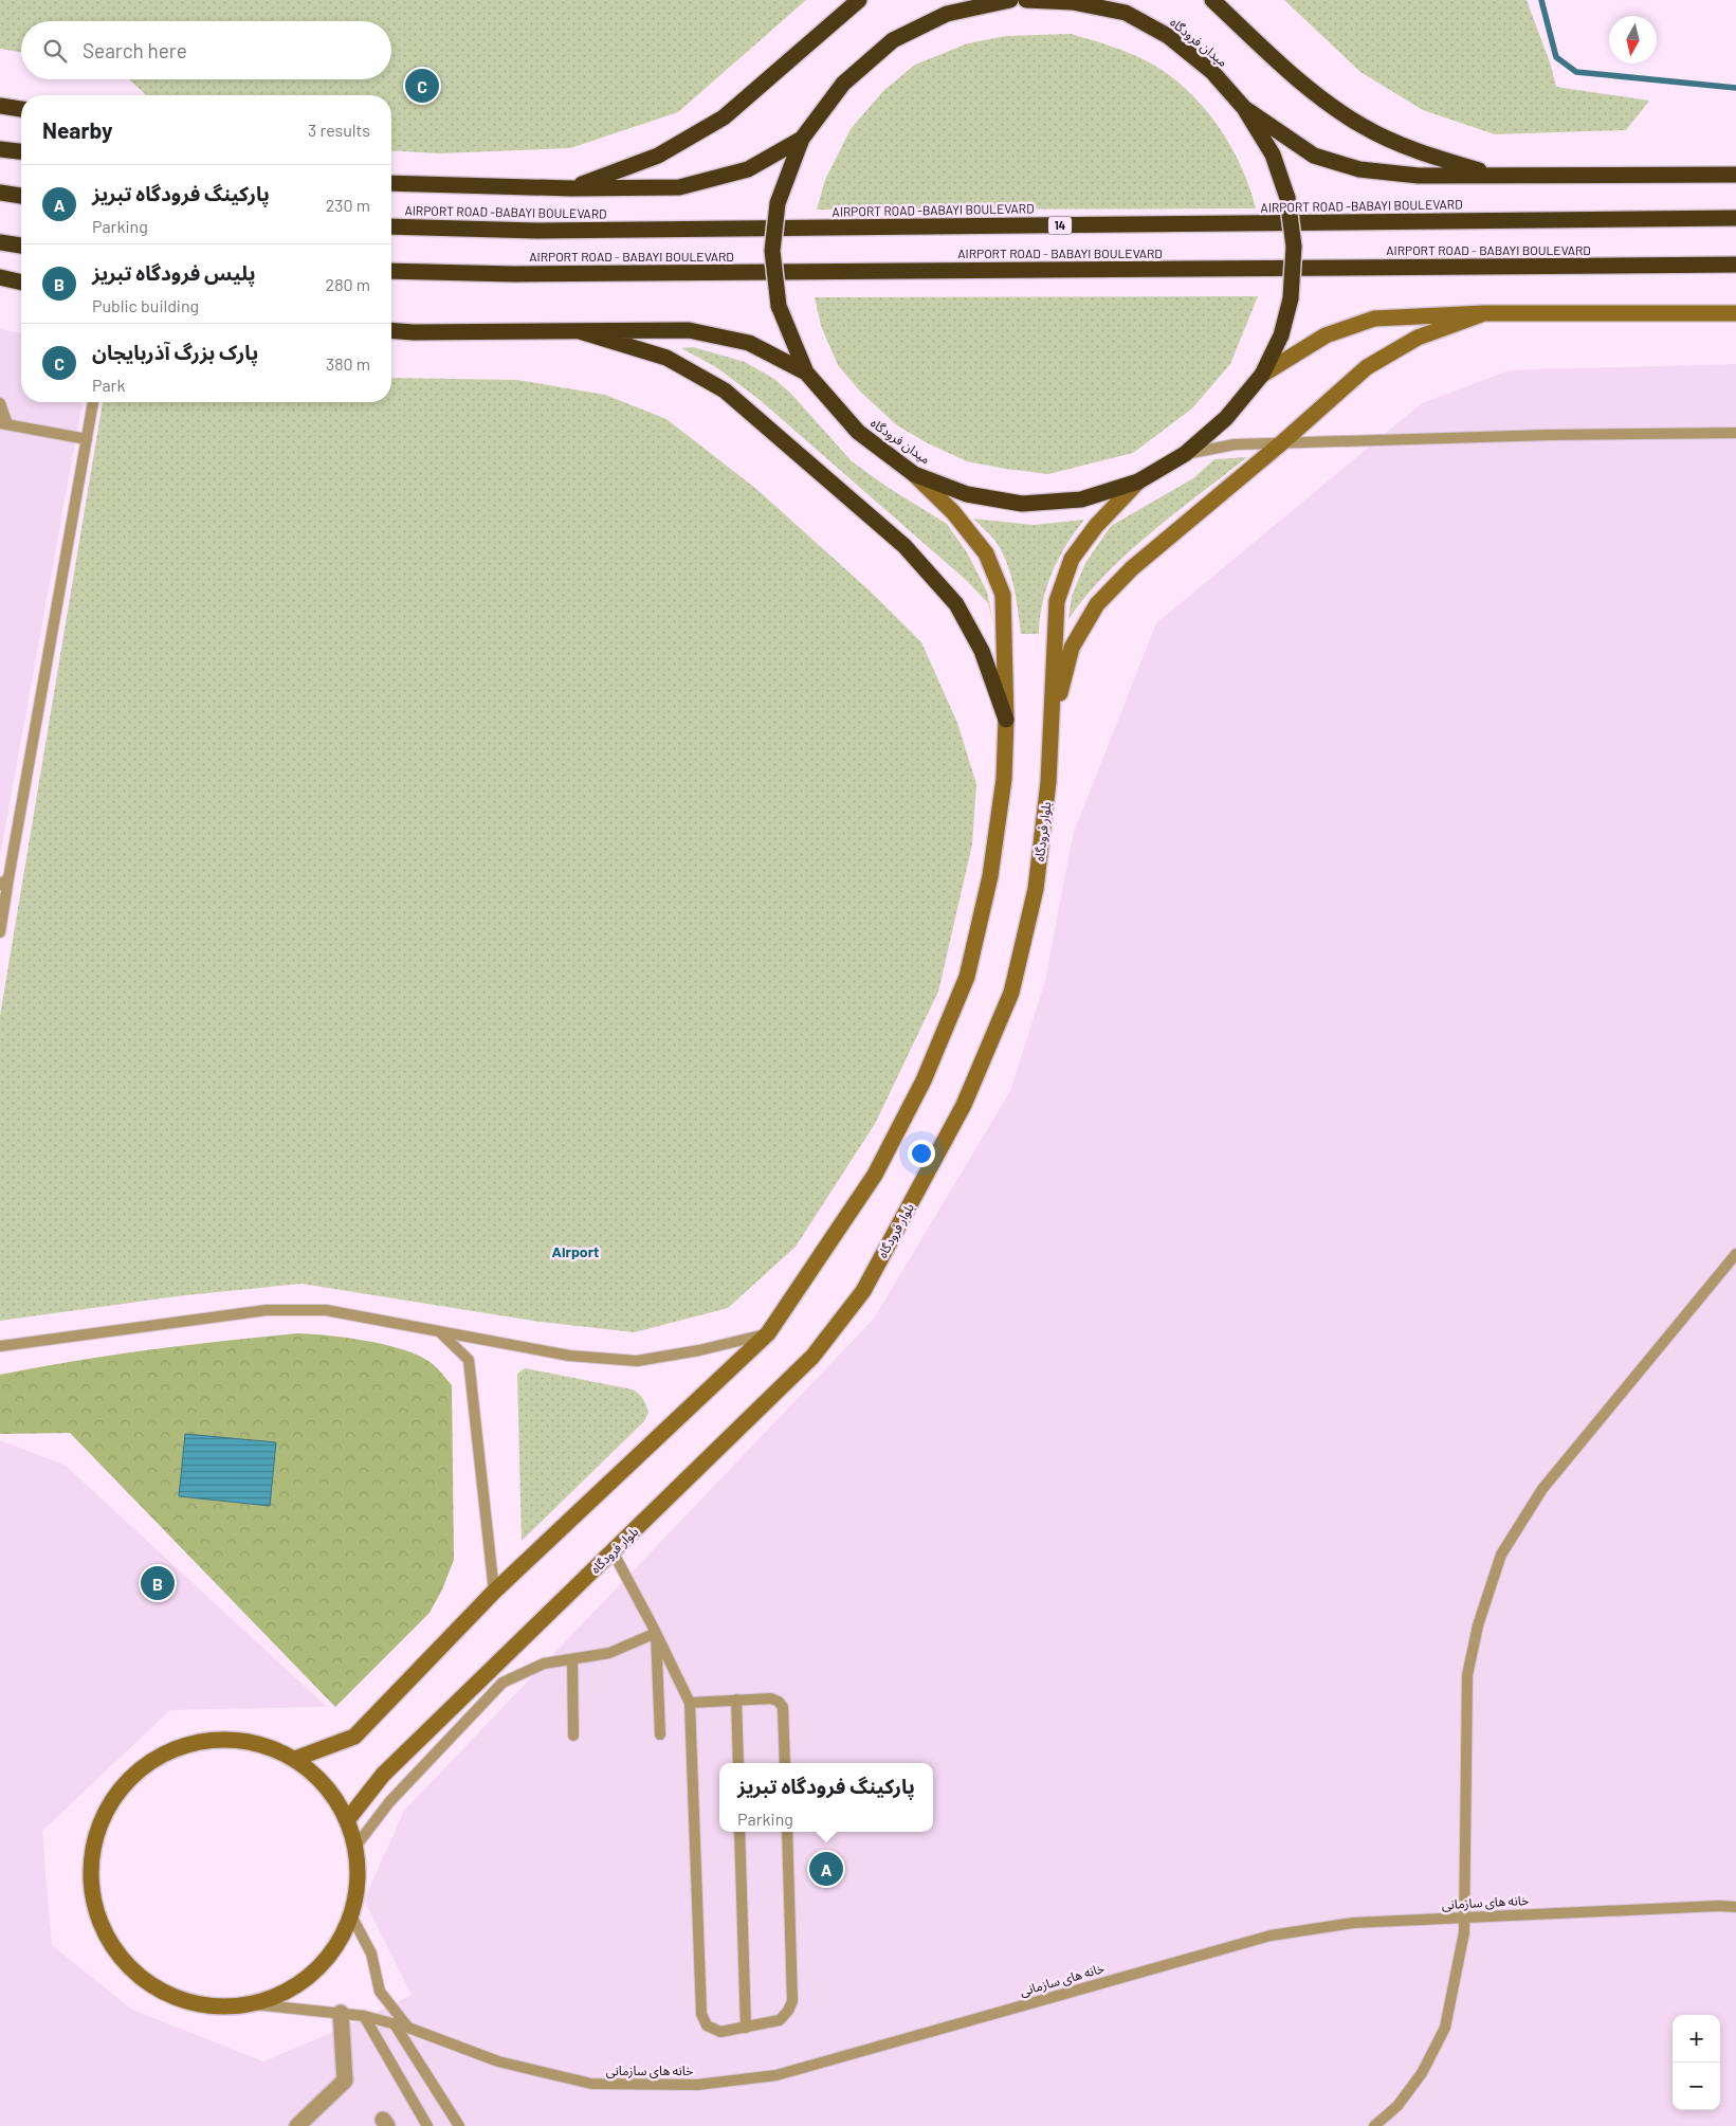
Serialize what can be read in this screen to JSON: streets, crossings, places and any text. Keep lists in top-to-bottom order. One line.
{"streets":{"highway":["میدان فرودگاه","AIRPORT ROAD -BABAYI BOULEVARD","14","AIRPORT ROAD - BABAYI BOULEVARD"],"street":["بلوار فرودگاه"],"lane":["خانه های سازمانی"]},"crossings":[["میدان فرودگاه","بلوار فرودگاه"]],"districts":["Airport"],"north":"bottom","page":{"search":"Search here","pins":["C","B","A"],"heading":["Nearby","3 results"],"list":[{"mark":"A","name":"پارکینگ فرودگاه تبریز","note":"Parking","value":"230 m"},{"mark":"B","name":"پلیس فرودگاه تبریز","note":"Public building","value":"280 m"},{"mark":"C","name":"پارک بزرگ آذربایجان","note":"Park","value":"380 m"}],"popup":["پارکینگ فرودگاه تبریز","Parking"],"map_buttons":["+","−"]}}
